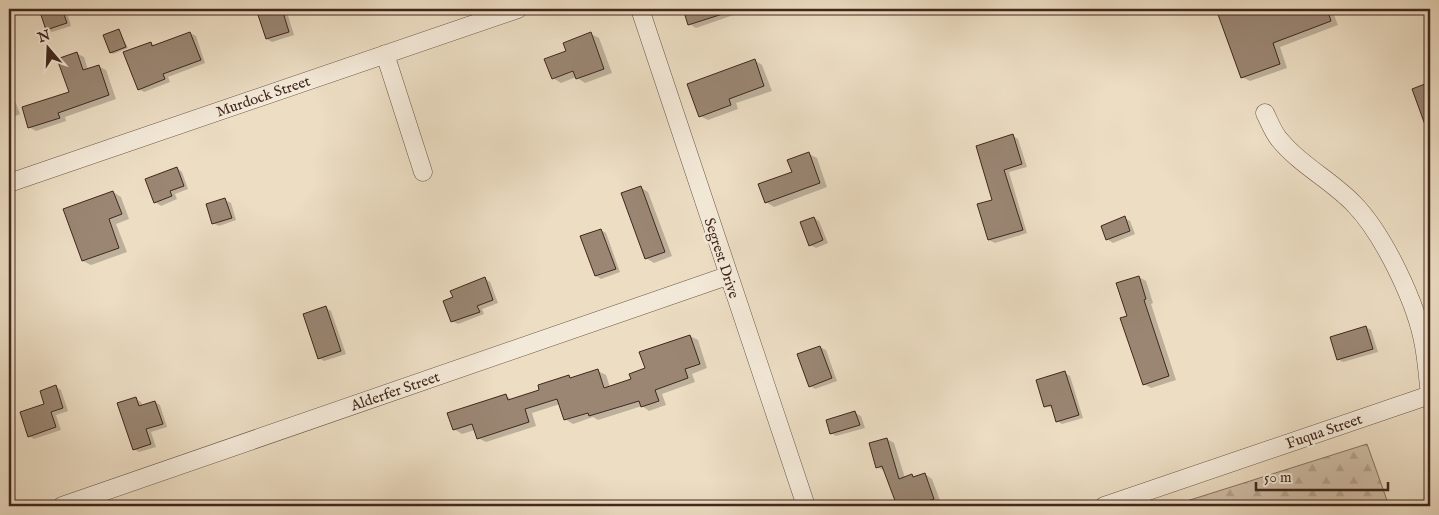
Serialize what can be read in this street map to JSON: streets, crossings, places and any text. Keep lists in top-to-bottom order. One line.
{"streets":{"street":["Murdock Street","Segrest Drive","Alderfer Street","Fuqua Street"]},"crossings":[["Segrest Drive","Alderfer Street"]],"scale_bar":"50 m","north":"top"}
